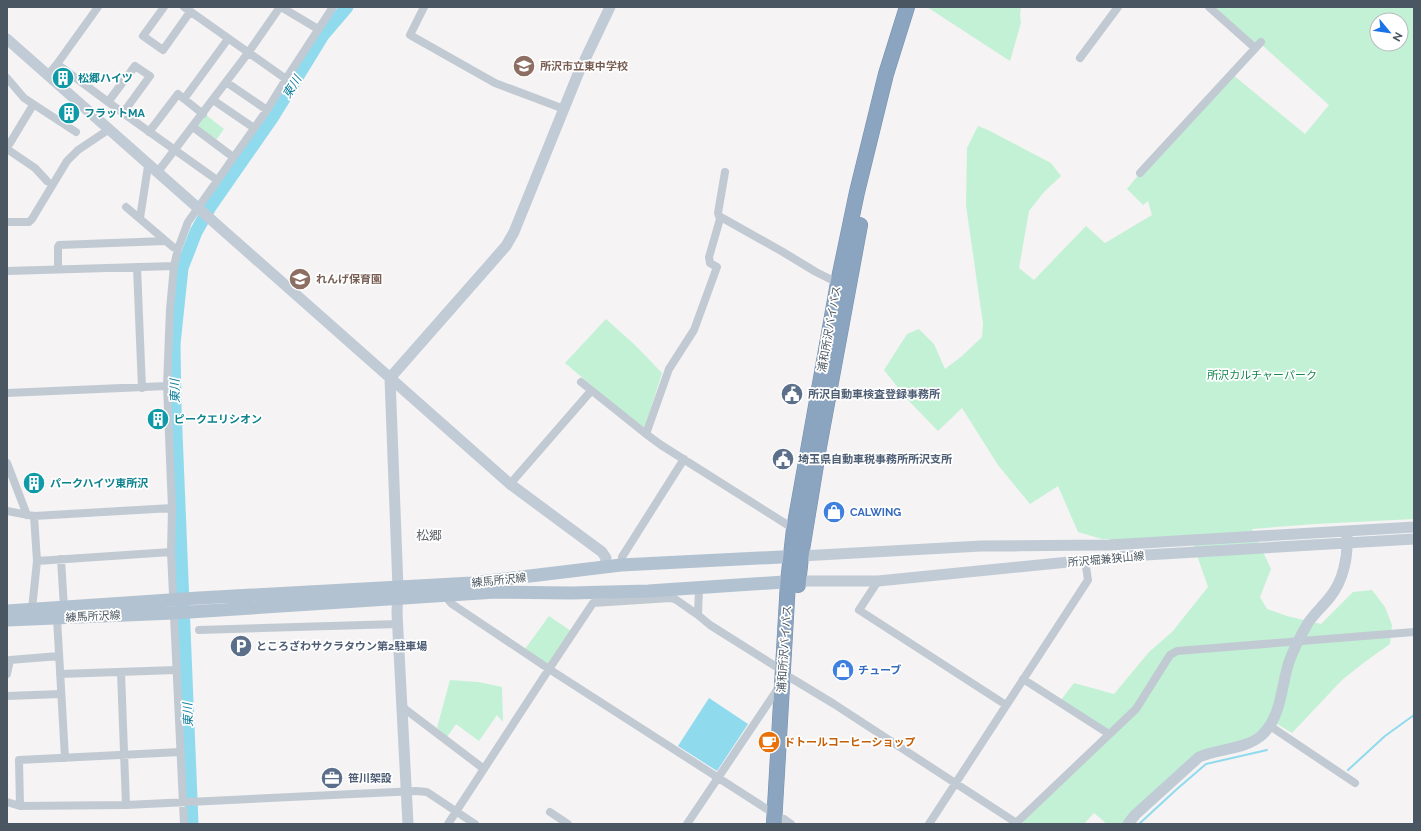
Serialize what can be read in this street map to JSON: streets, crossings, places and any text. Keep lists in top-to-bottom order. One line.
{"streets":{"highway":["浦和所沢バイパス"],"main road":["練馬所沢線"],"street":["所沢堀兼狭山線"]},"crossings":[["浦和所沢バイパス","所沢堀兼狭山線"],["浦和所沢バイパス","練馬所沢線"],["所沢堀兼狭山線","練馬所沢線"]],"districts":["松郷"],"water":["東川"],"parks":["所沢カルチャーパーク"],"places":{"school or university":["所沢市立東中学校","れんげ保育園"],"building":["松郷ハイツ","フラットMA","ピークエリシオン","パークハイツ東所沢"],"public building":["所沢自動車検査登録事務所","埼玉県自動車税事務所所沢支所"],"shop":["CALWING","チューブ"],"parking":["ところざわサクラタウン第2駐車場"],"cafe":["ドトールコーヒーショップ"],"office":["笹川架設"]},"north":"bottom right"}
